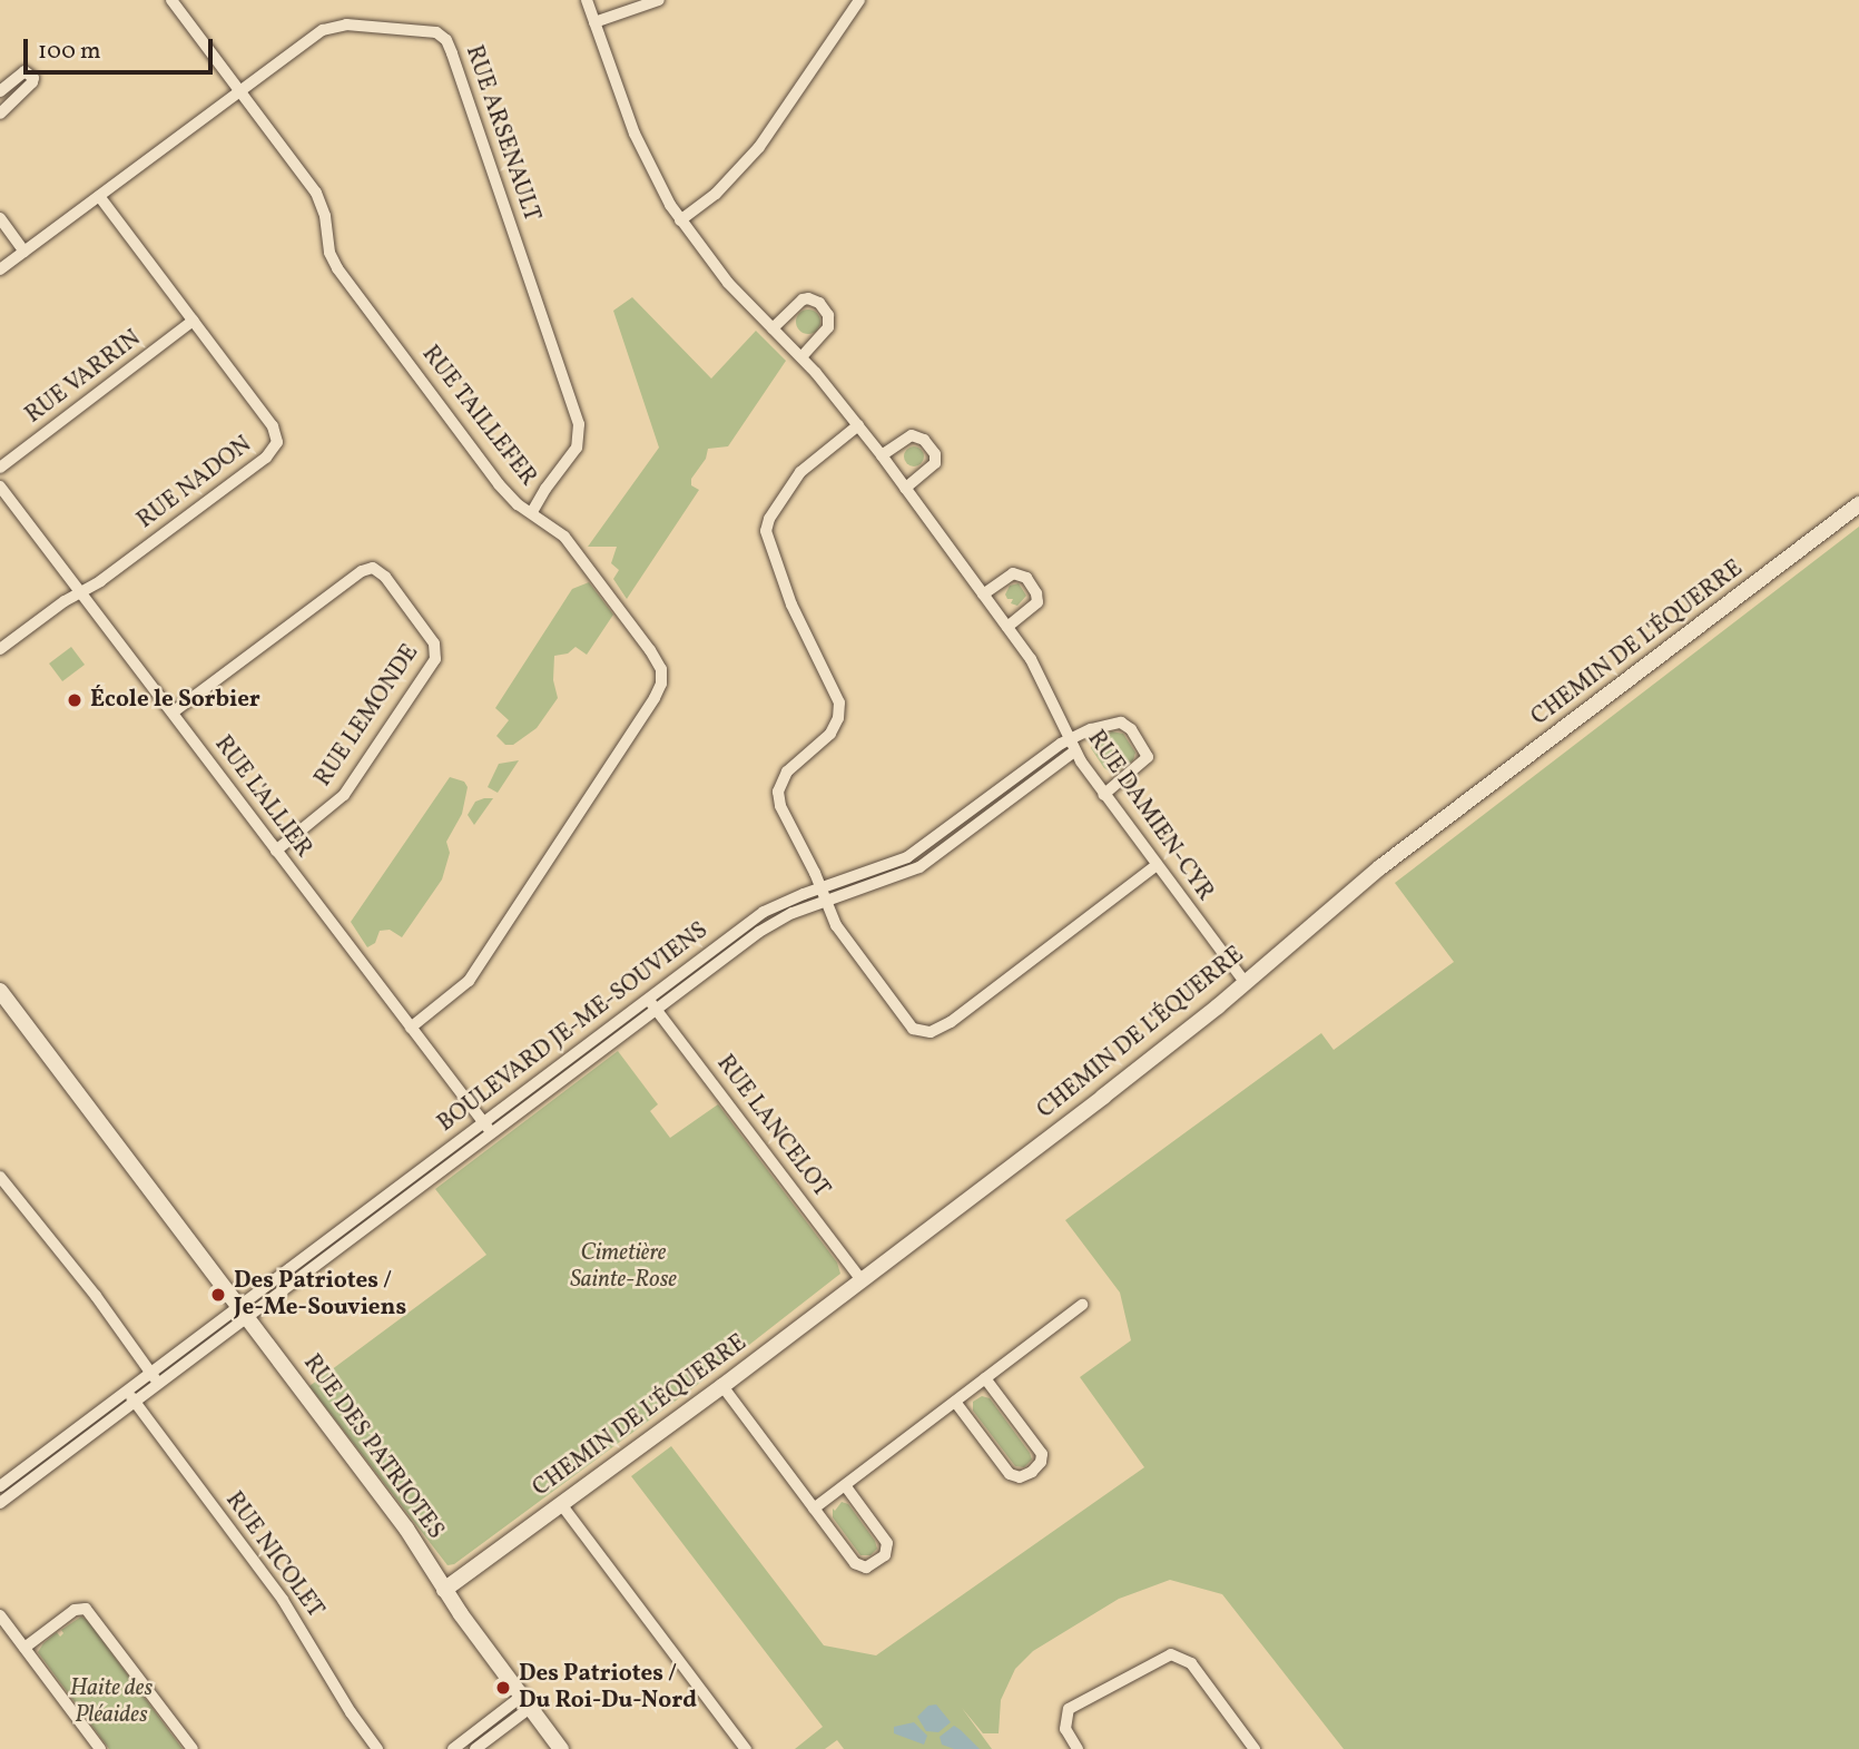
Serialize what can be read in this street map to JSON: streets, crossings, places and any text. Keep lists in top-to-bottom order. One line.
{"streets":{"street":["RUE ARSENAULT","RUE VARRIN","RUE TAILLEFER","RUE NADON","CHEMIN DE L'ÉQUERRE","RUE LEMONDE","RUE L'ALLIER","RUE DAMIEN-CYR","BOULEVARD JE-ME-SOUVIENS","RUE LANCELOT","RUE DES PATRIOTES","RUE NICOLET"]},"crossings":[["RUE ARSENAULT","RUE TAILLEFER"],["RUE ARSENAULT","RUE NADON"],["RUE VARRIN","RUE NADON"],["RUE TAILLEFER","RUE L'ALLIER"],["RUE NADON","RUE L'ALLIER"],["CHEMIN DE L'ÉQUERRE","RUE DAMIEN-CYR"],["CHEMIN DE L'ÉQUERRE","RUE LANCELOT"],["CHEMIN DE L'ÉQUERRE","RUE DES PATRIOTES"],["RUE LEMONDE","RUE L'ALLIER"],["RUE L'ALLIER","BOULEVARD JE-ME-SOUVIENS"],["RUE DAMIEN-CYR","BOULEVARD JE-ME-SOUVIENS"],["BOULEVARD JE-ME-SOUVIENS","RUE LANCELOT"],["BOULEVARD JE-ME-SOUVIENS","RUE DES PATRIOTES"],["BOULEVARD JE-ME-SOUVIENS","RUE NICOLET"]],"parks":["Cimetière Sainte-Rose","Haite des Pléaides"],"places":["École le Sorbier","Des Patriotes / Je-Me-Souviens","Des Patriotes / Du Roi-Du-Nord"],"scale_bar":"100 m"}
